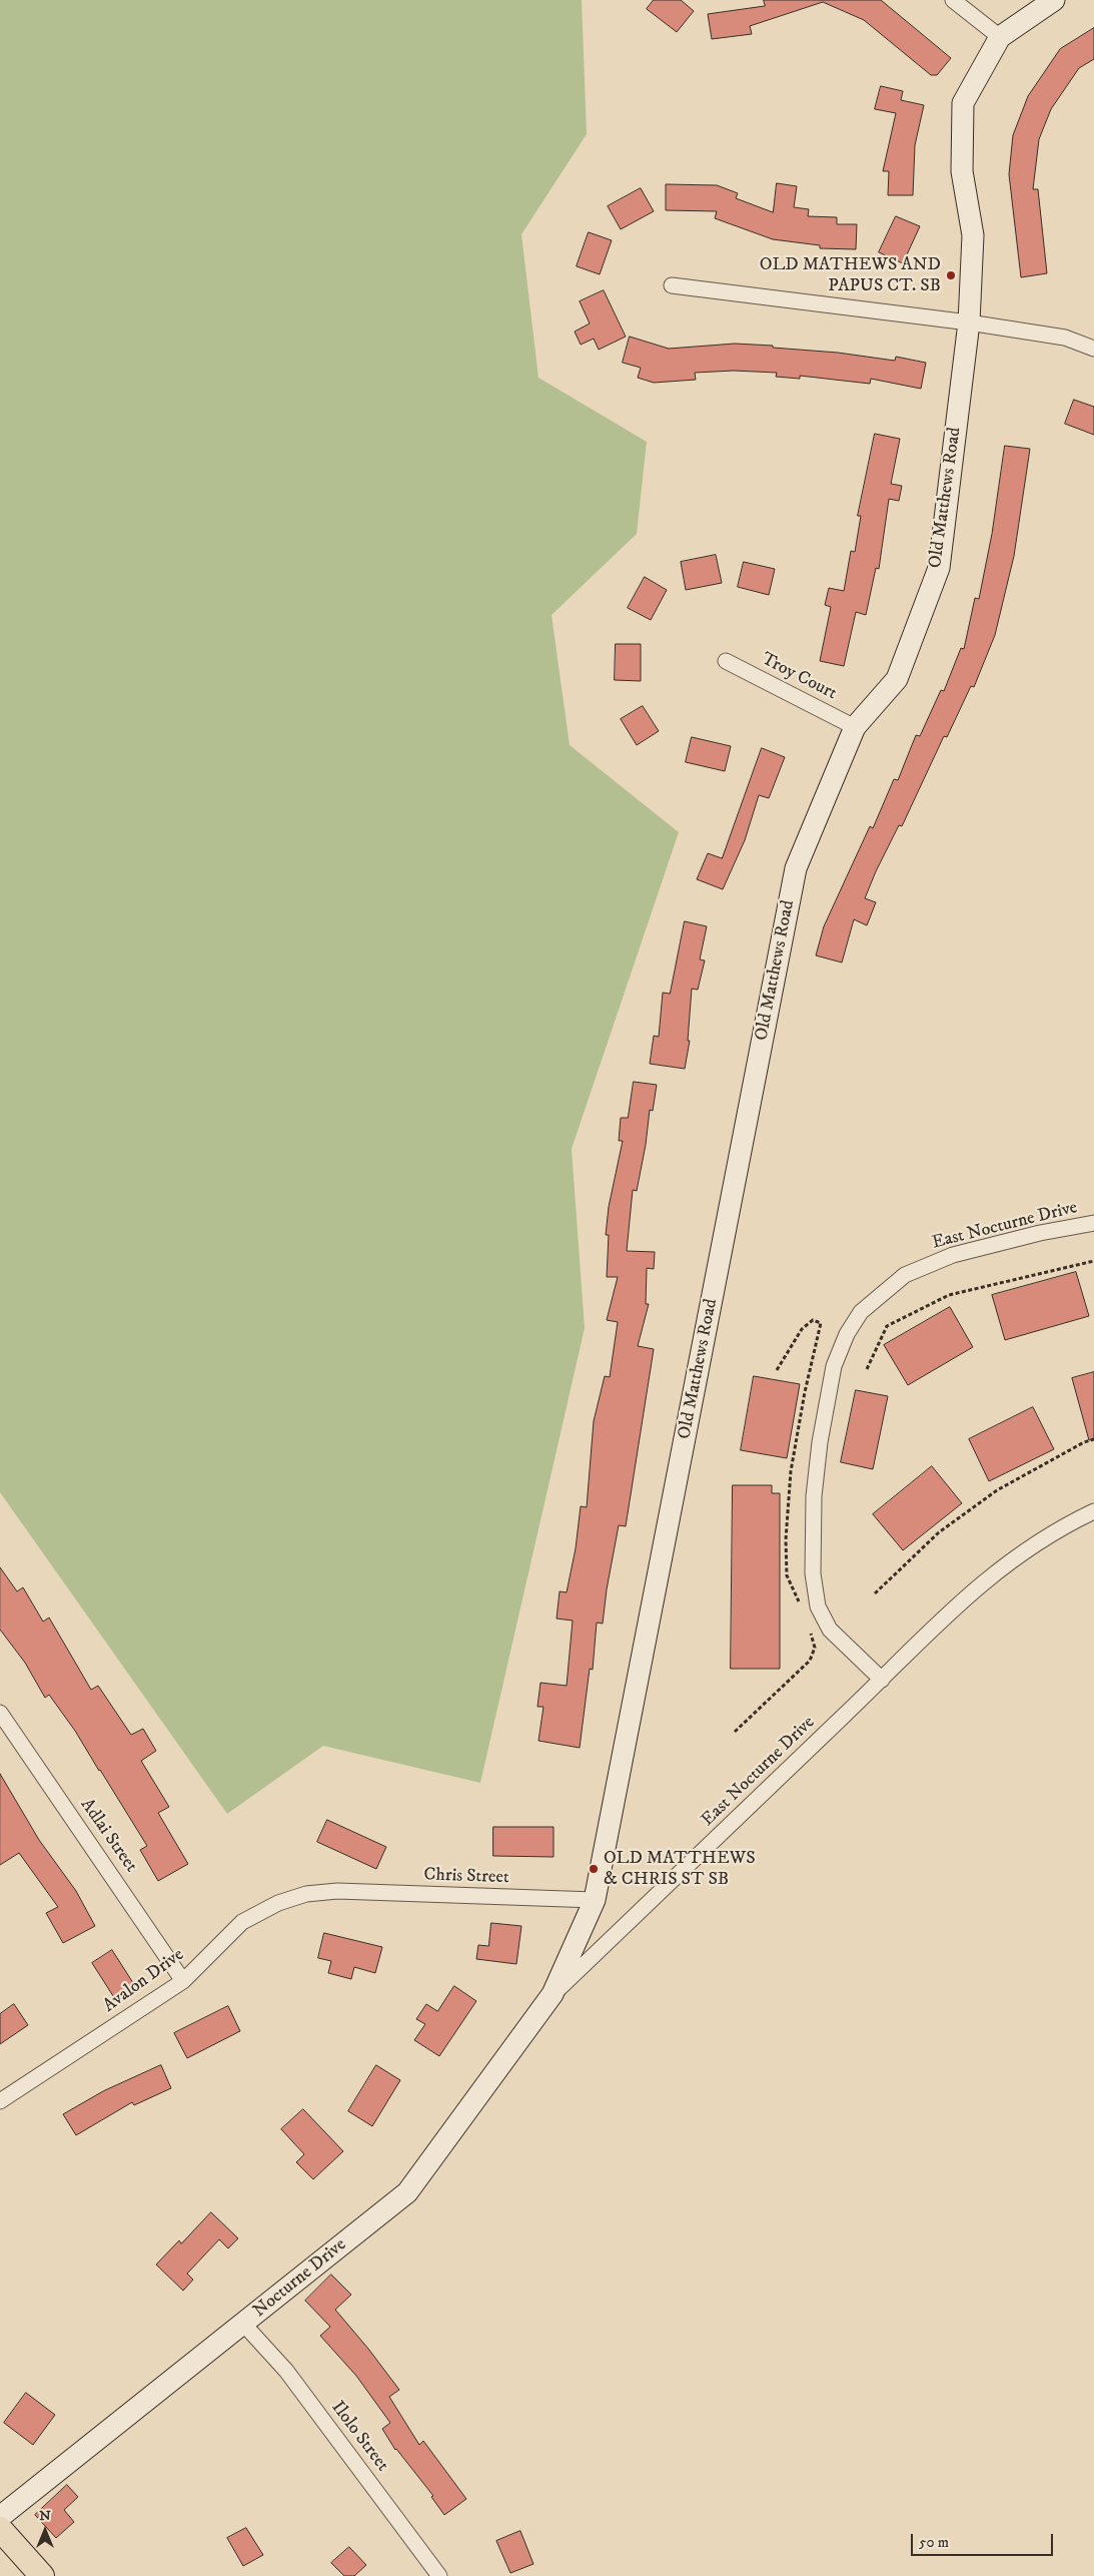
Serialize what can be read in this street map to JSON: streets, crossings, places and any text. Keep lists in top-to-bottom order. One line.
{"streets":{"street":["Old Matthews Road","Troy Court","East Nocturne Drive","Adlai Street","Chris Street","Avalon Drive","Nocturne Drive","Ilolo Street"]},"crossings":[["Old Matthews Road","Troy Court"],["Old Matthews Road","East Nocturne Drive"],["Old Matthews Road","Chris Street"],["Old Matthews Road","Nocturne Drive"],["East Nocturne Drive","Nocturne Drive"],["Adlai Street","Avalon Drive"],["Chris Street","Avalon Drive"],["Nocturne Drive","Ilolo Street"]],"places":["OLD MATHEWS AND PAPUS CT. SB","OLD MATTHEWS & CHRIS ST SB"],"scale_bar":"50 m","north":"top"}
